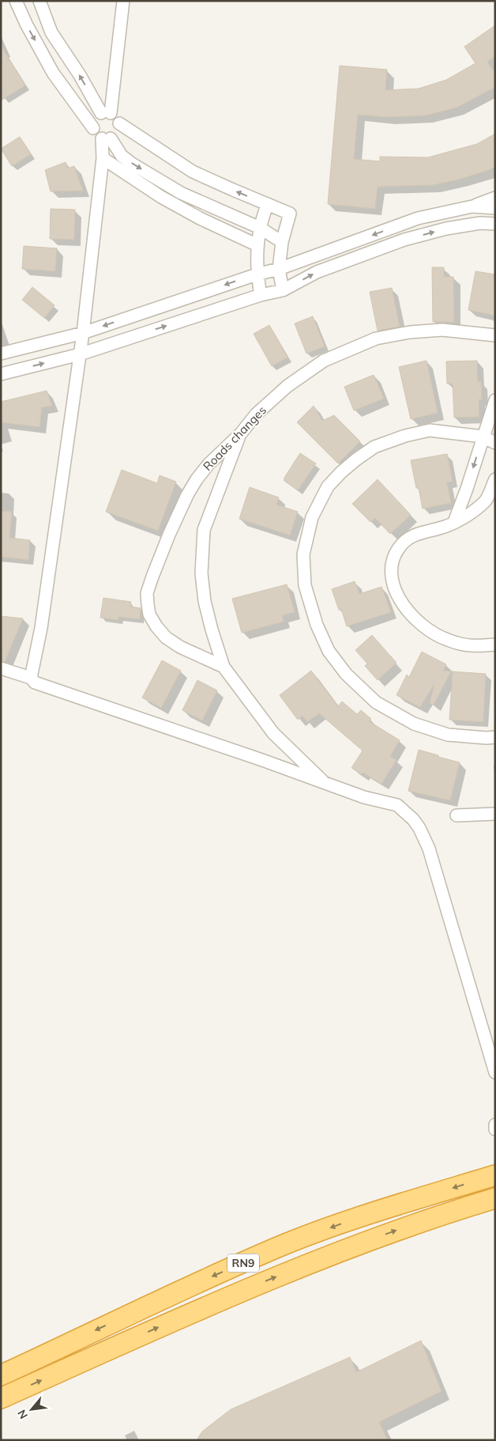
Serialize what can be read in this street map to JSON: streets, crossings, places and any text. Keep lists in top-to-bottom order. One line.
{"streets":{"highway":["RN9"],"street":["Roads changes"]},"north":"bottom left"}
